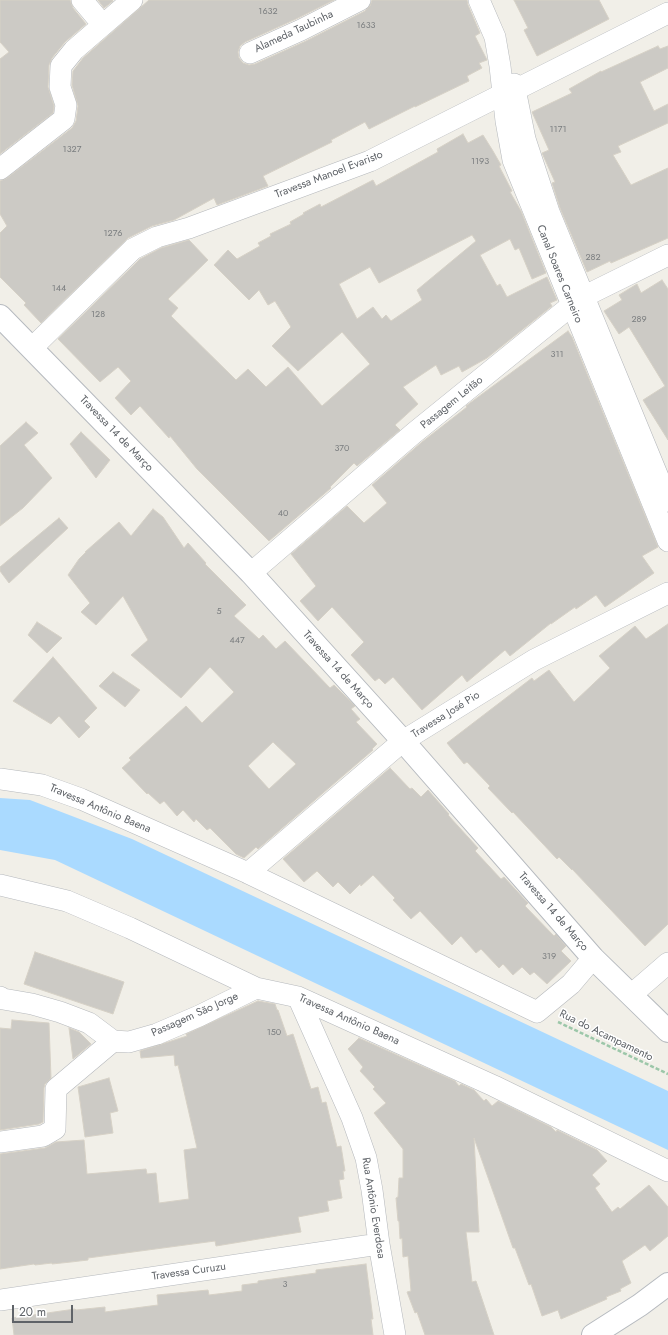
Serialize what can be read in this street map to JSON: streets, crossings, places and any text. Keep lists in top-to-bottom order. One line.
{"streets":{"street":["Alameda Taubinha","Travessa Manoel Evaristo","Canal Soares Carneiro","Passagem Leitão","Travessa 14 de Março","Travessa José Pio","Travessa Antônio Baena","Passagem São Jorge","Rua Antônio Everdosa","Travessa Curuzu"],"path":["Rua do Acampamento"]},"crossings":[["Travessa Manoel Evaristo","Canal Soares Carneiro"],["Travessa Manoel Evaristo","Travessa 14 de Março"],["Canal Soares Carneiro","Passagem Leitão"],["Passagem Leitão","Travessa 14 de Março"],["Travessa 14 de Março","Travessa José Pio"],["Travessa José Pio","Travessa Antônio Baena"],["Travessa Antônio Baena","Passagem São Jorge"],["Travessa Antônio Baena","Rua do Acampamento"],["Travessa Antônio Baena","Rua Antônio Everdosa"],["Rua Antônio Everdosa","Travessa Curuzu"]],"house_numbers":["1632","1633","1171","1327","1193","1276","282","144","128","289","311","370","40","5","447","319","150","3"],"scale_bar":"20 m"}
